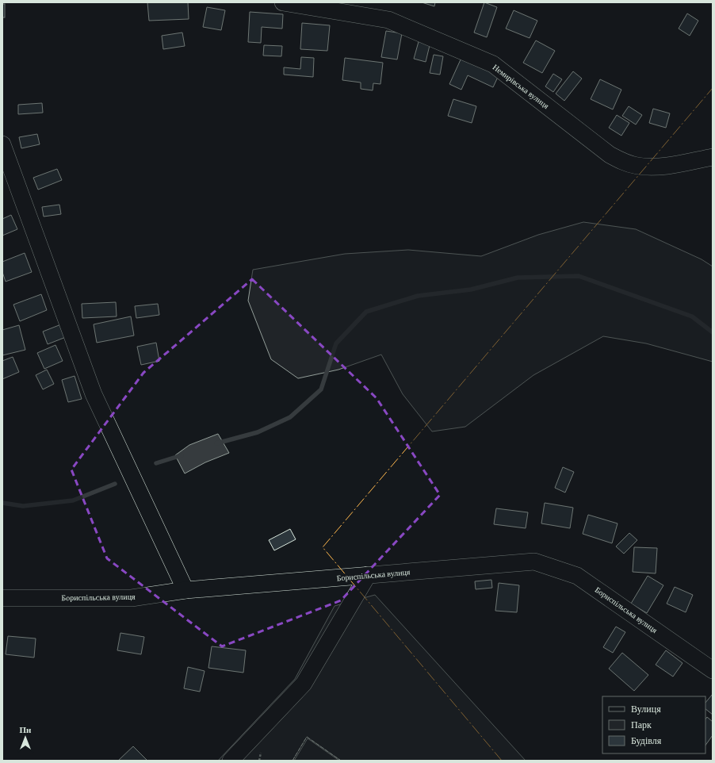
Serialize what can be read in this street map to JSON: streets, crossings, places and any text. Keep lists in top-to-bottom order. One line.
{"streets":{"street":["Немирівська вулиця","Бориспільська вулиця"]},"legend":["Вулиця","Парк","Будівля"],"north":"top"}
